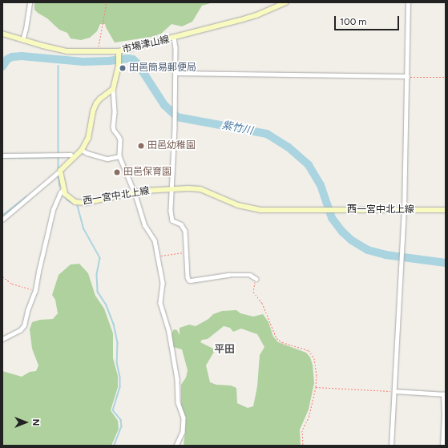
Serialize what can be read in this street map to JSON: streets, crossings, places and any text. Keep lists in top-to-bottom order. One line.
{"streets":{"main road":["市場津山線","西一宮中北上線"]},"districts":["平田"],"water":["紫竹川"],"places":["田邑簡易郵便局","田邑幼稚園","田邑保育園"],"scale_bar":"100 m","north":"right"}
